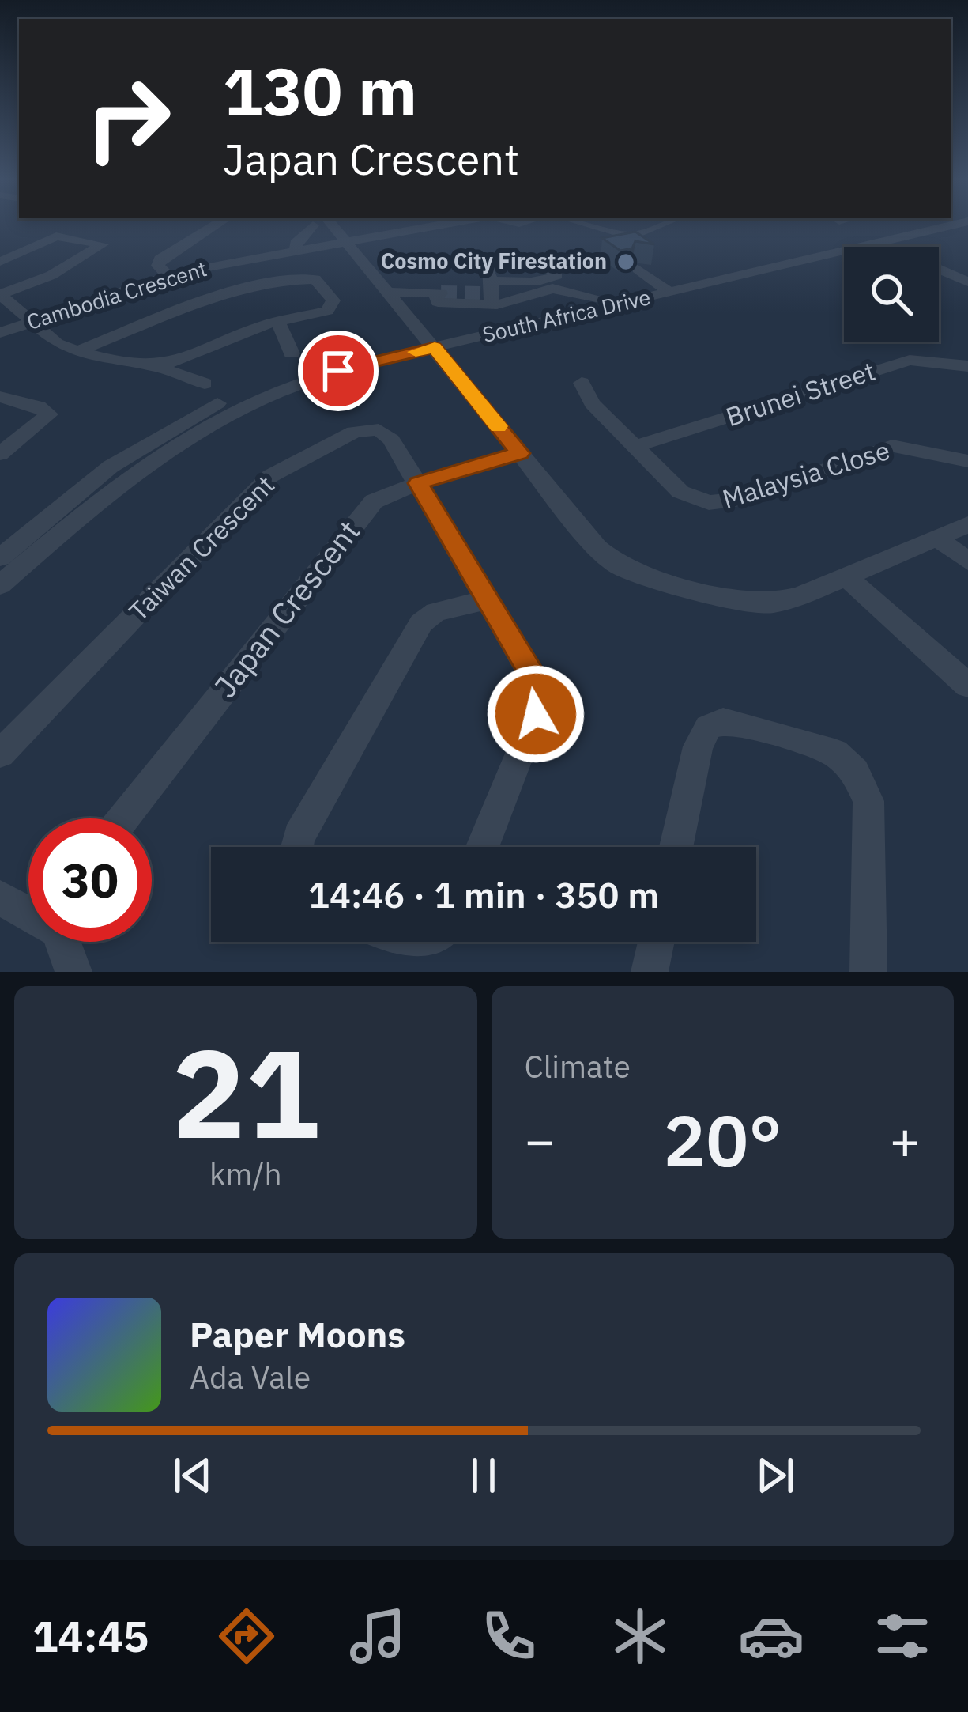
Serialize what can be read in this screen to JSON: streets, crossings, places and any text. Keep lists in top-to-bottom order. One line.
{"streets":{"street":["Cambodia Crescent","South Africa Drive","Brunei Street","Malaysia Close","Taiwan Crescent","Japan Crescent"]},"crossings":[["Brunei Street","Malaysia Close"],["Taiwan Crescent","Japan Crescent"]],"places":["Cosmo City Firestation"],"page":{"turn":["130 m","Japan Crescent"],"limit":"30","trip":"14:46 · 1 min · 350 m","tile":[["21","km/h"],"Climate"],"heat":["−","20°","+"],"song":["Paper Moons","Ada Vale"],"tabs":"14:45"}}
